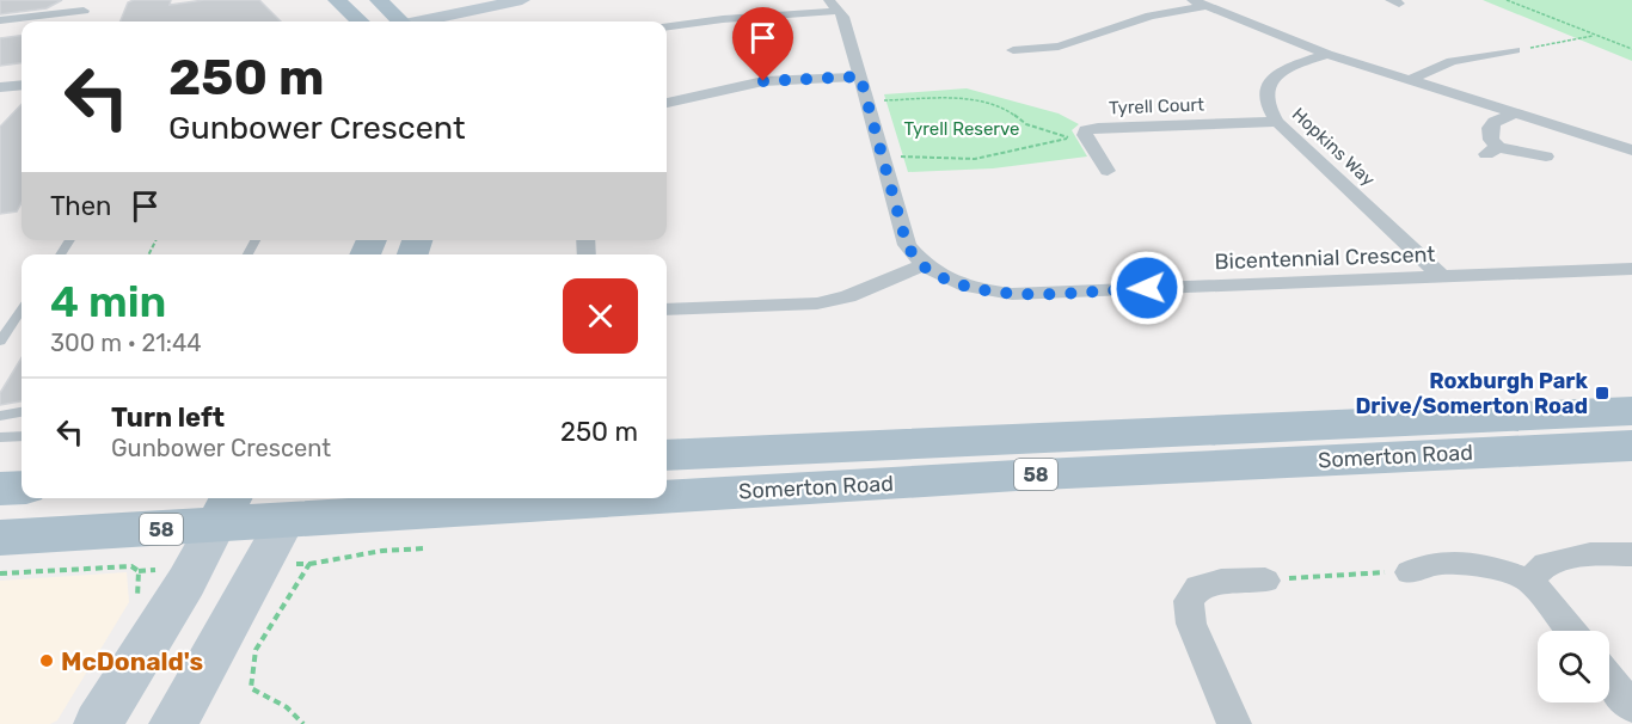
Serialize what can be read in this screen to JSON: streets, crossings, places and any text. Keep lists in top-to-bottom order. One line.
{"streets":{"main road":["Somerton Road","58"],"street":["Tyrell Court","Hopkins Way","Bicentennial Crescent"]},"crossings":[["Tyrell Court","Hopkins Way"],["Hopkins Way","Bicentennial Crescent"]],"parks":["Tyrell Reserve"],"places":{"transit":["Roxburgh Park Drive/Somerton Road"],"other":["McDonald's"]},"page":{"turn":["250 m","Gunbower Crescent"],"then":"Then","heading":["4 min","300 m · 21:44"],"list":[{"name":"Turn left","note":"Gunbower Crescent","value":"250 m"}]}}
